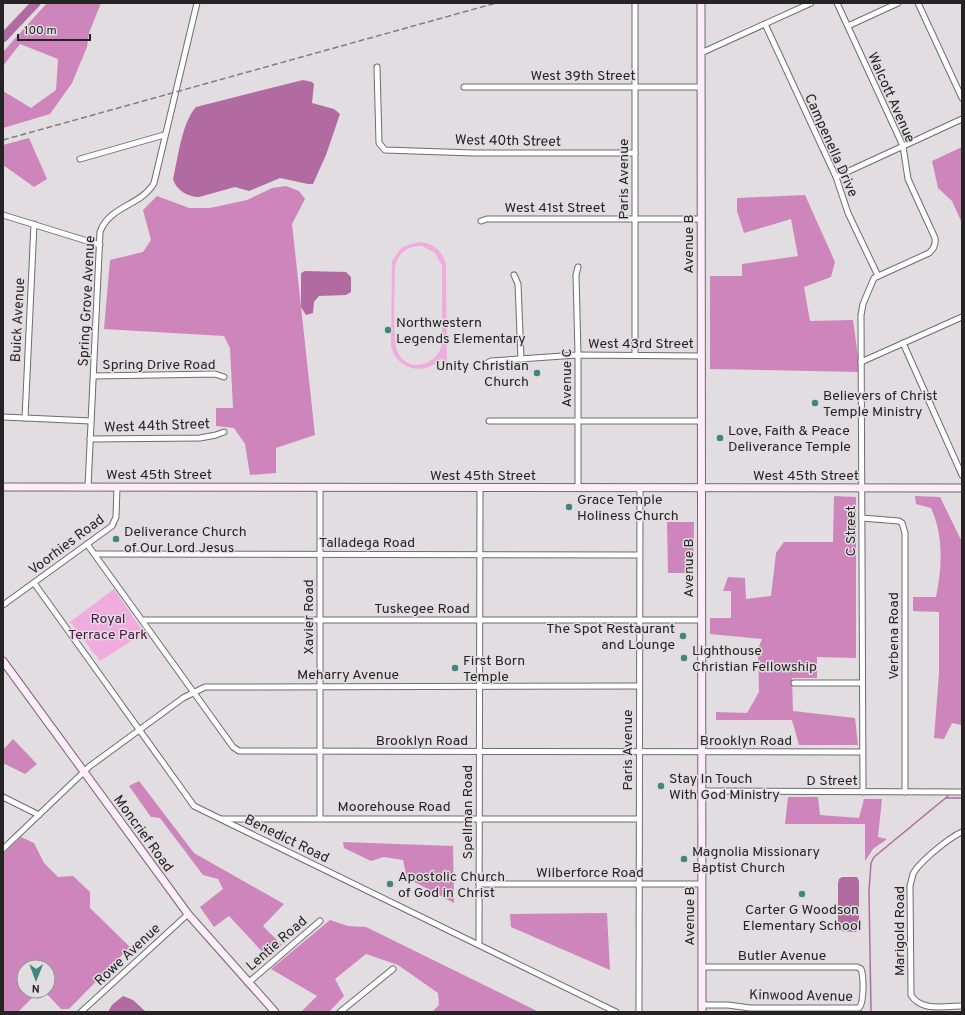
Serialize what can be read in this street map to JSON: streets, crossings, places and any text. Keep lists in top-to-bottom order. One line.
{"streets":{"main road":["Avenue B","West 45th Street","Moncrief Road"],"street":["West 39th Street","Walcott Avenue","West 40th Street","Campenella Drive","Paris Avenue","West 41st Street","Spring Grove Avenue","Buick Avenue","West 43rd Street","Spring Drive Road","Avenue C","West 44th Street","C Street","Talladega Road","Voorhies Road","Tuskegee Road","Xavier Road","Verbena Road","Meharry Avenue","Brooklyn Road","D Street","Moorehouse Road","Spellman Road","Benedict Road","Wilberforce Road","Marigold Road","Lentie Road","Rowe Avenue","Butler Avenue","Kinwood Avenue"]},"crossings":[["West 39th Street","Paris Avenue"],["West 39th Street","Avenue B"],["Walcott Avenue","Campenella Drive"],["Walcott Avenue","C Street"],["West 40th Street","Paris Avenue"],["Campenella Drive","C Street"],["Paris Avenue","West 41st Street"],["Paris Avenue","West 43rd Street"],["Paris Avenue","West 45th Street"],["Paris Avenue","Talladega Road"],["Paris Avenue","Tuskegee Road"],["Paris Avenue","Meharry Avenue"],["Paris Avenue","Brooklyn Road"],["Paris Avenue","Moorehouse Road"],["Paris Avenue","Wilberforce Road"],["West 41st Street","Avenue B"],["Avenue B","West 43rd Street"],["Avenue B","West 45th Street"],["Avenue B","Tuskegee Road"],["Avenue B","Brooklyn Road"],["Avenue B","D Street"],["Avenue B","Wilberforce Road"],["Avenue B","Butler Avenue"],["Avenue B","Kinwood Avenue"],["Spring Grove Avenue","Spring Drive Road"],["Spring Grove Avenue","West 44th Street"],["Spring Grove Avenue","West 45th Street"],["Buick Avenue","West 44th Street"],["West 43rd Street","Avenue C"],["Avenue C","West 45th Street"],["West 45th Street","C Street"],["West 45th Street","Voorhies Road"],["West 45th Street","Xavier Road"],["West 45th Street","Spellman Road"],["C Street","Verbena Road"],["C Street","Brooklyn Road"],["C Street","D Street"],["Talladega Road","Xavier Road"],["Talladega Road","Brooklyn Road"],["Talladega Road","Spellman Road"],["Voorhies Road","Brooklyn Road"],["Voorhies Road","Benedict Road"],["Tuskegee Road","Xavier Road"],["Tuskegee Road","Brooklyn Road"],["Tuskegee Road","Spellman Road"],["Xavier Road","Meharry Avenue"],["Xavier Road","Brooklyn Road"],["Xavier Road","Moorehouse Road"],["Verbena Road","D Street"],["Meharry Avenue","Brooklyn Road"],["Meharry Avenue","Spellman Road"],["Meharry Avenue","Moncrief Road"],["Meharry Avenue","Benedict Road"],["Brooklyn Road","Spellman Road"],["Moorehouse Road","Spellman Road"],["Moorehouse Road","Benedict Road"],["Spellman Road","Benedict Road"],["Spellman Road","Wilberforce Road"],["Moncrief Road","Lentie Road"],["Moncrief Road","Rowe Avenue"],["Butler Avenue","Kinwood Avenue"]],"parks":["Royal Terrace Park"],"places":["Northwestern Legends Elementary","Unity Christian Church","Believers of Christ Temple Ministry","Love, Faith & Peace Deliverance Temple","Grace Temple Holiness Church","Deliverance Church of Our Lord Jesus","The Spot Restaurant and Lounge","Lighthouse Christian Fellowship","First Born Temple","Stay In Touch With God Ministry","Magnolia Missionary Baptist Church","Apostolic Church of God in Christ","Carter G Woodson Elementary School"],"scale_bar":"100 m","north":"bottom"}
